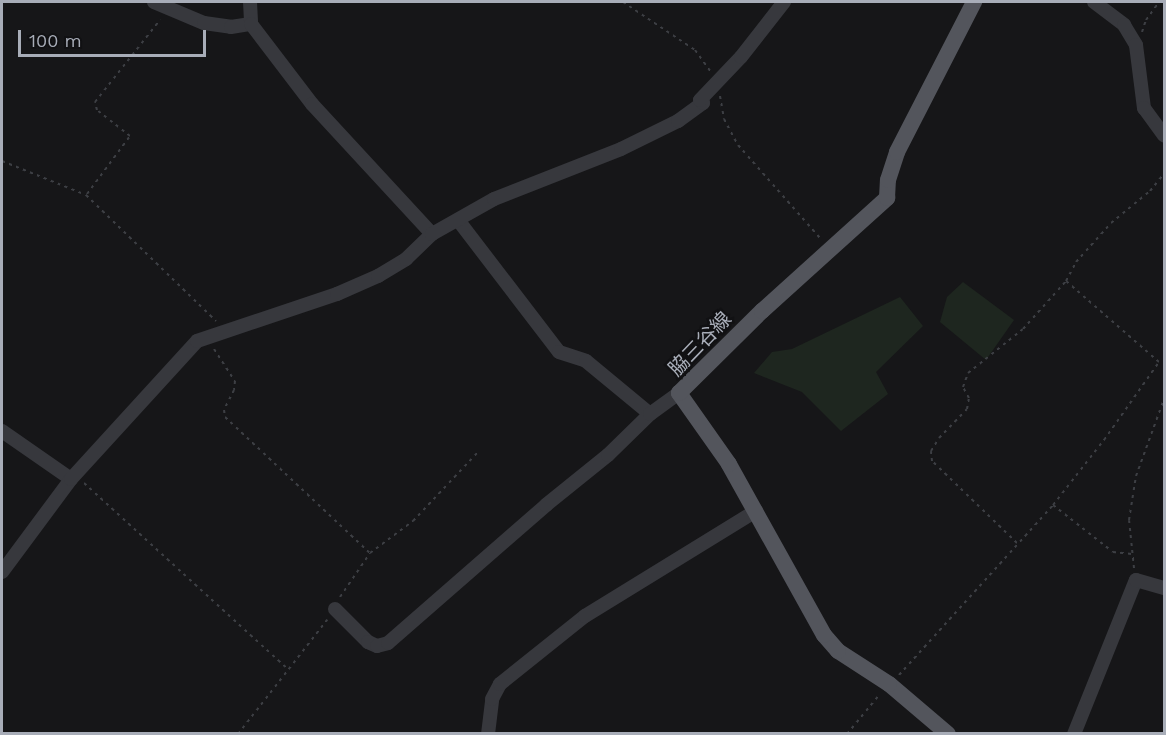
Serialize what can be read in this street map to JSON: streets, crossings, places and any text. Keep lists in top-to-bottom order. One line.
{"streets":{"main road":["脇三谷線"]},"scale_bar":"100 m"}
